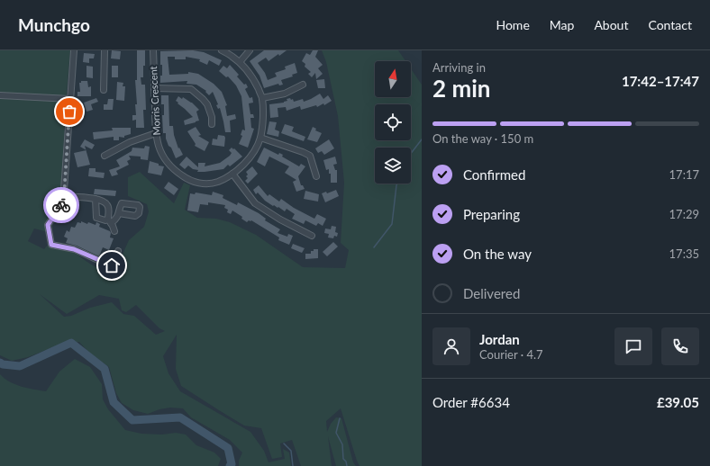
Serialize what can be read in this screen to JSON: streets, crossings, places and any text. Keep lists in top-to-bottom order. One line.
{"streets":{"street":["Morris Crescent"]},"north":"top","page":{"header":"Munchgo","nav":["Home","Map","About","Contact"],"heading":["2 min","Arriving in","17:42–17:47"],"panel":["Jordan","Courier · 4.7","Order #6634","£39.05"],"bar":"On the way · 150 m","list":[["Confirmed","17:17"],["Preparing","17:29"],["On the way","17:35"],"Delivered"]}}
